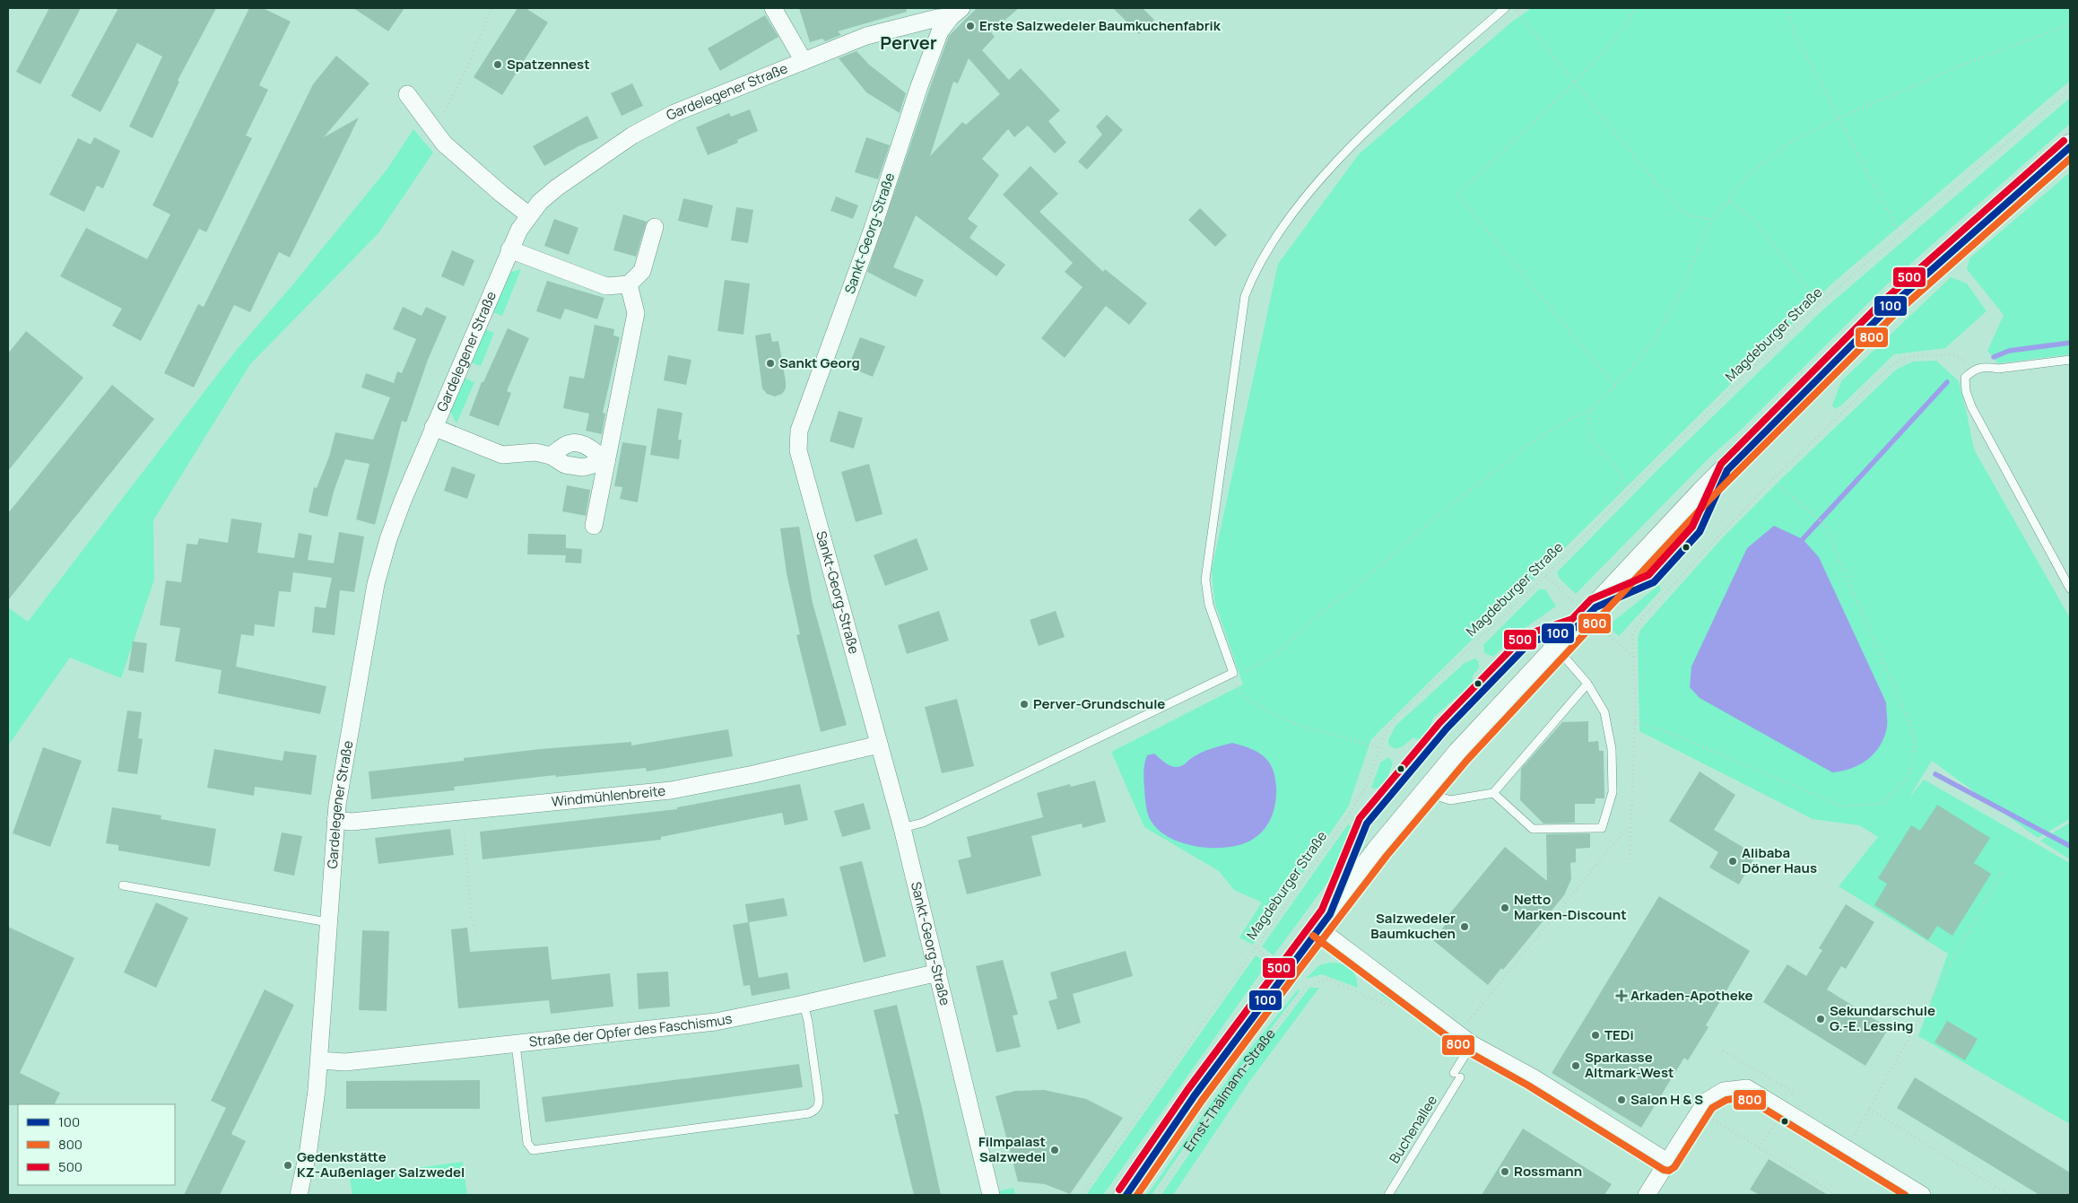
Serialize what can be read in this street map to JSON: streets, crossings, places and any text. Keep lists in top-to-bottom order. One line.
{"streets":{"main road":["Ernst-Thälmann-Straße"],"street":["Gardelegener Straße","Sankt-Georg-Straße","Windmühlenbreite","Straße der Opfer des Faschismus"],"lane":["Buchenallee"],"path":["Magdeburger Straße"]},"crossings":[["Gardelegener Straße","Sankt-Georg-Straße"],["Gardelegener Straße","Windmühlenbreite"],["Gardelegener Straße","Straße der Opfer des Faschismus"],["Sankt-Georg-Straße","Windmühlenbreite"],["Sankt-Georg-Straße","Straße der Opfer des Faschismus"]],"districts":["Perver"],"places":{"other":["Erste Salzwedeler Baumkuchenfabrik","Spatzennest","Sankt Georg","Perver-Grundschule","Alibaba Döner Haus","Netto Marken-Discount","Salzwedeler Baumkuchen","Sekundarschule G.-E. Lessing","TEDi","Sparkasse Altmark-West","Salon H & S","Filmpalast Salzwedel","Gedenkstätte KZ-Außenlager Salzwedel","Rossmann"],"health":["Arkaden-Apotheke"]},"lines":["transit line 500","transit line 100","transit line 800"],"legend":["100","800","500"]}
